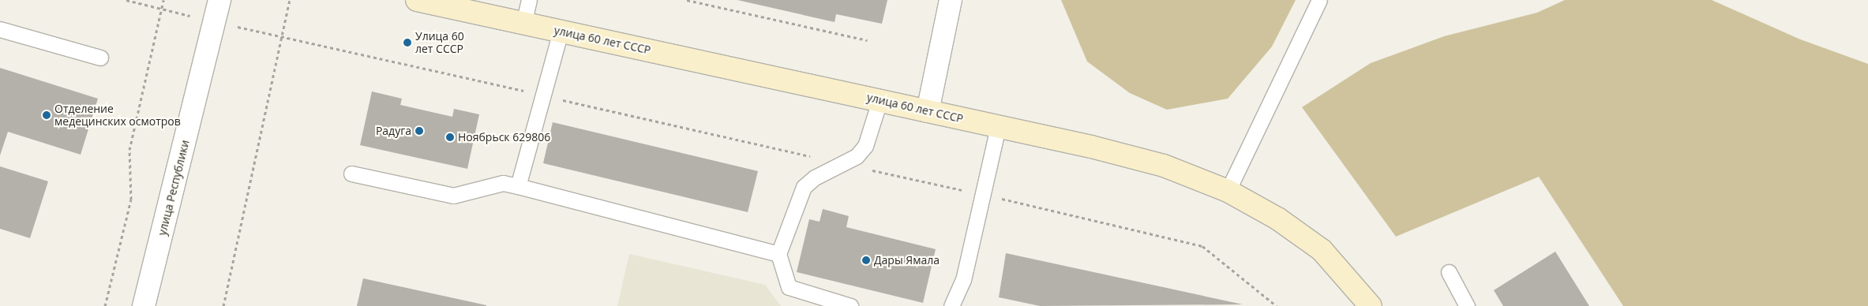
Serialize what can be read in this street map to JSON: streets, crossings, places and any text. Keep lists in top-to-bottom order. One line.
{"streets":{"main road":["улица 60 лет СССР"],"street":["улица Республики"]},"places":["Улица 60 лет СССР","Отделение медецинских осмотров","Радуга","Ноябрьск 629806","Дары Ямала"]}
